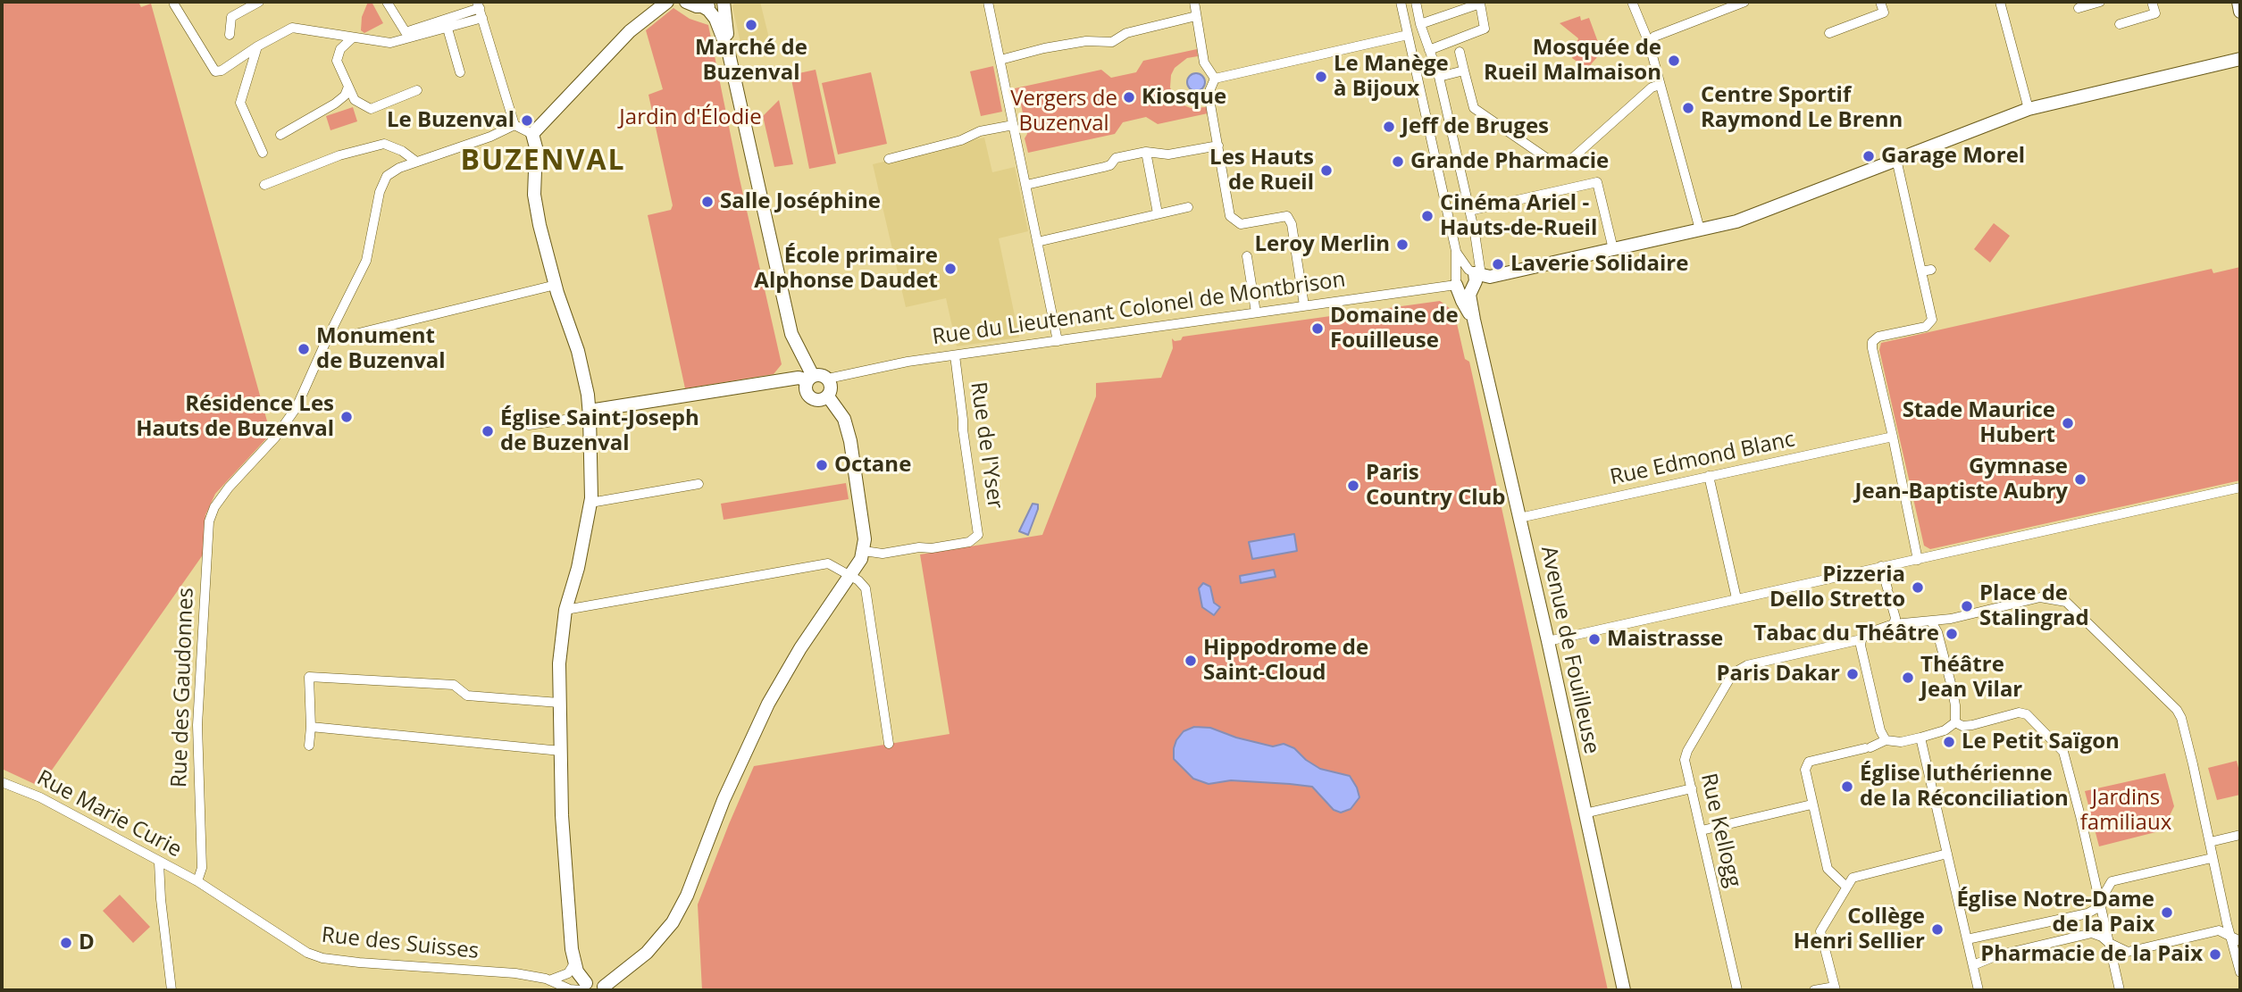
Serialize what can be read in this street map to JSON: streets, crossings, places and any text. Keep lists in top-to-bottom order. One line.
{"streets":{"street":["Rue du Lieutenant Colonel de Montbrison","Rue de l'Yser","Rue Edmond Blanc","Avenue de Fouilleuse","Rue des Gaudonnes","Rue Marie Curie","Rue Kellogg","Rue des Suisses"]},"crossings":[["Rue du Lieutenant Colonel de Montbrison","Rue de l'Yser"],["Rue du Lieutenant Colonel de Montbrison","Avenue de Fouilleuse"],["Rue Edmond Blanc","Avenue de Fouilleuse"],["Rue des Gaudonnes","Rue Marie Curie"],["Rue des Gaudonnes","Rue des Suisses"],["Rue Marie Curie","Rue des Suisses"]],"districts":["BUZENVAL"],"parks":["Vergers de Buzenval","Jardin d'Élodie","Jardins familiaux"],"places":["Marché de Buzenval","Mosquée de Rueil Malmaison","Le Manège à Bijoux","Kiosque","Centre Sportif Raymond Le Brenn","Le Buzenval","Jeff de Bruges","Garage Morel","Grande Pharmacie","Les Hauts de Rueil","Salle Joséphine","Cinéma Ariel - Hauts-de-Rueil","Leroy Merlin","Laverie Solidaire","École primaire Alphonse Daudet","Domaine de Fouilleuse","Monument de Buzenval","Résidence Les Hauts de Buzenval","Stade Maurice Hubert","Église Saint-Joseph de Buzenval","Octane","Gymnase Jean-Baptiste Aubry","Paris Country Club","Pizzeria Dello Stretto","Place de Stalingrad","Tabac du Théâtre","Maistrasse","Hippodrome de Saint-Cloud","Paris Dakar","Théâtre Jean Vilar","Le Petit Saïgon","Église luthérienne de la Réconciliation","Église Notre-Dame de la Paix","Collège Henri Sellier","D","Pharmacie de la Paix"]}
